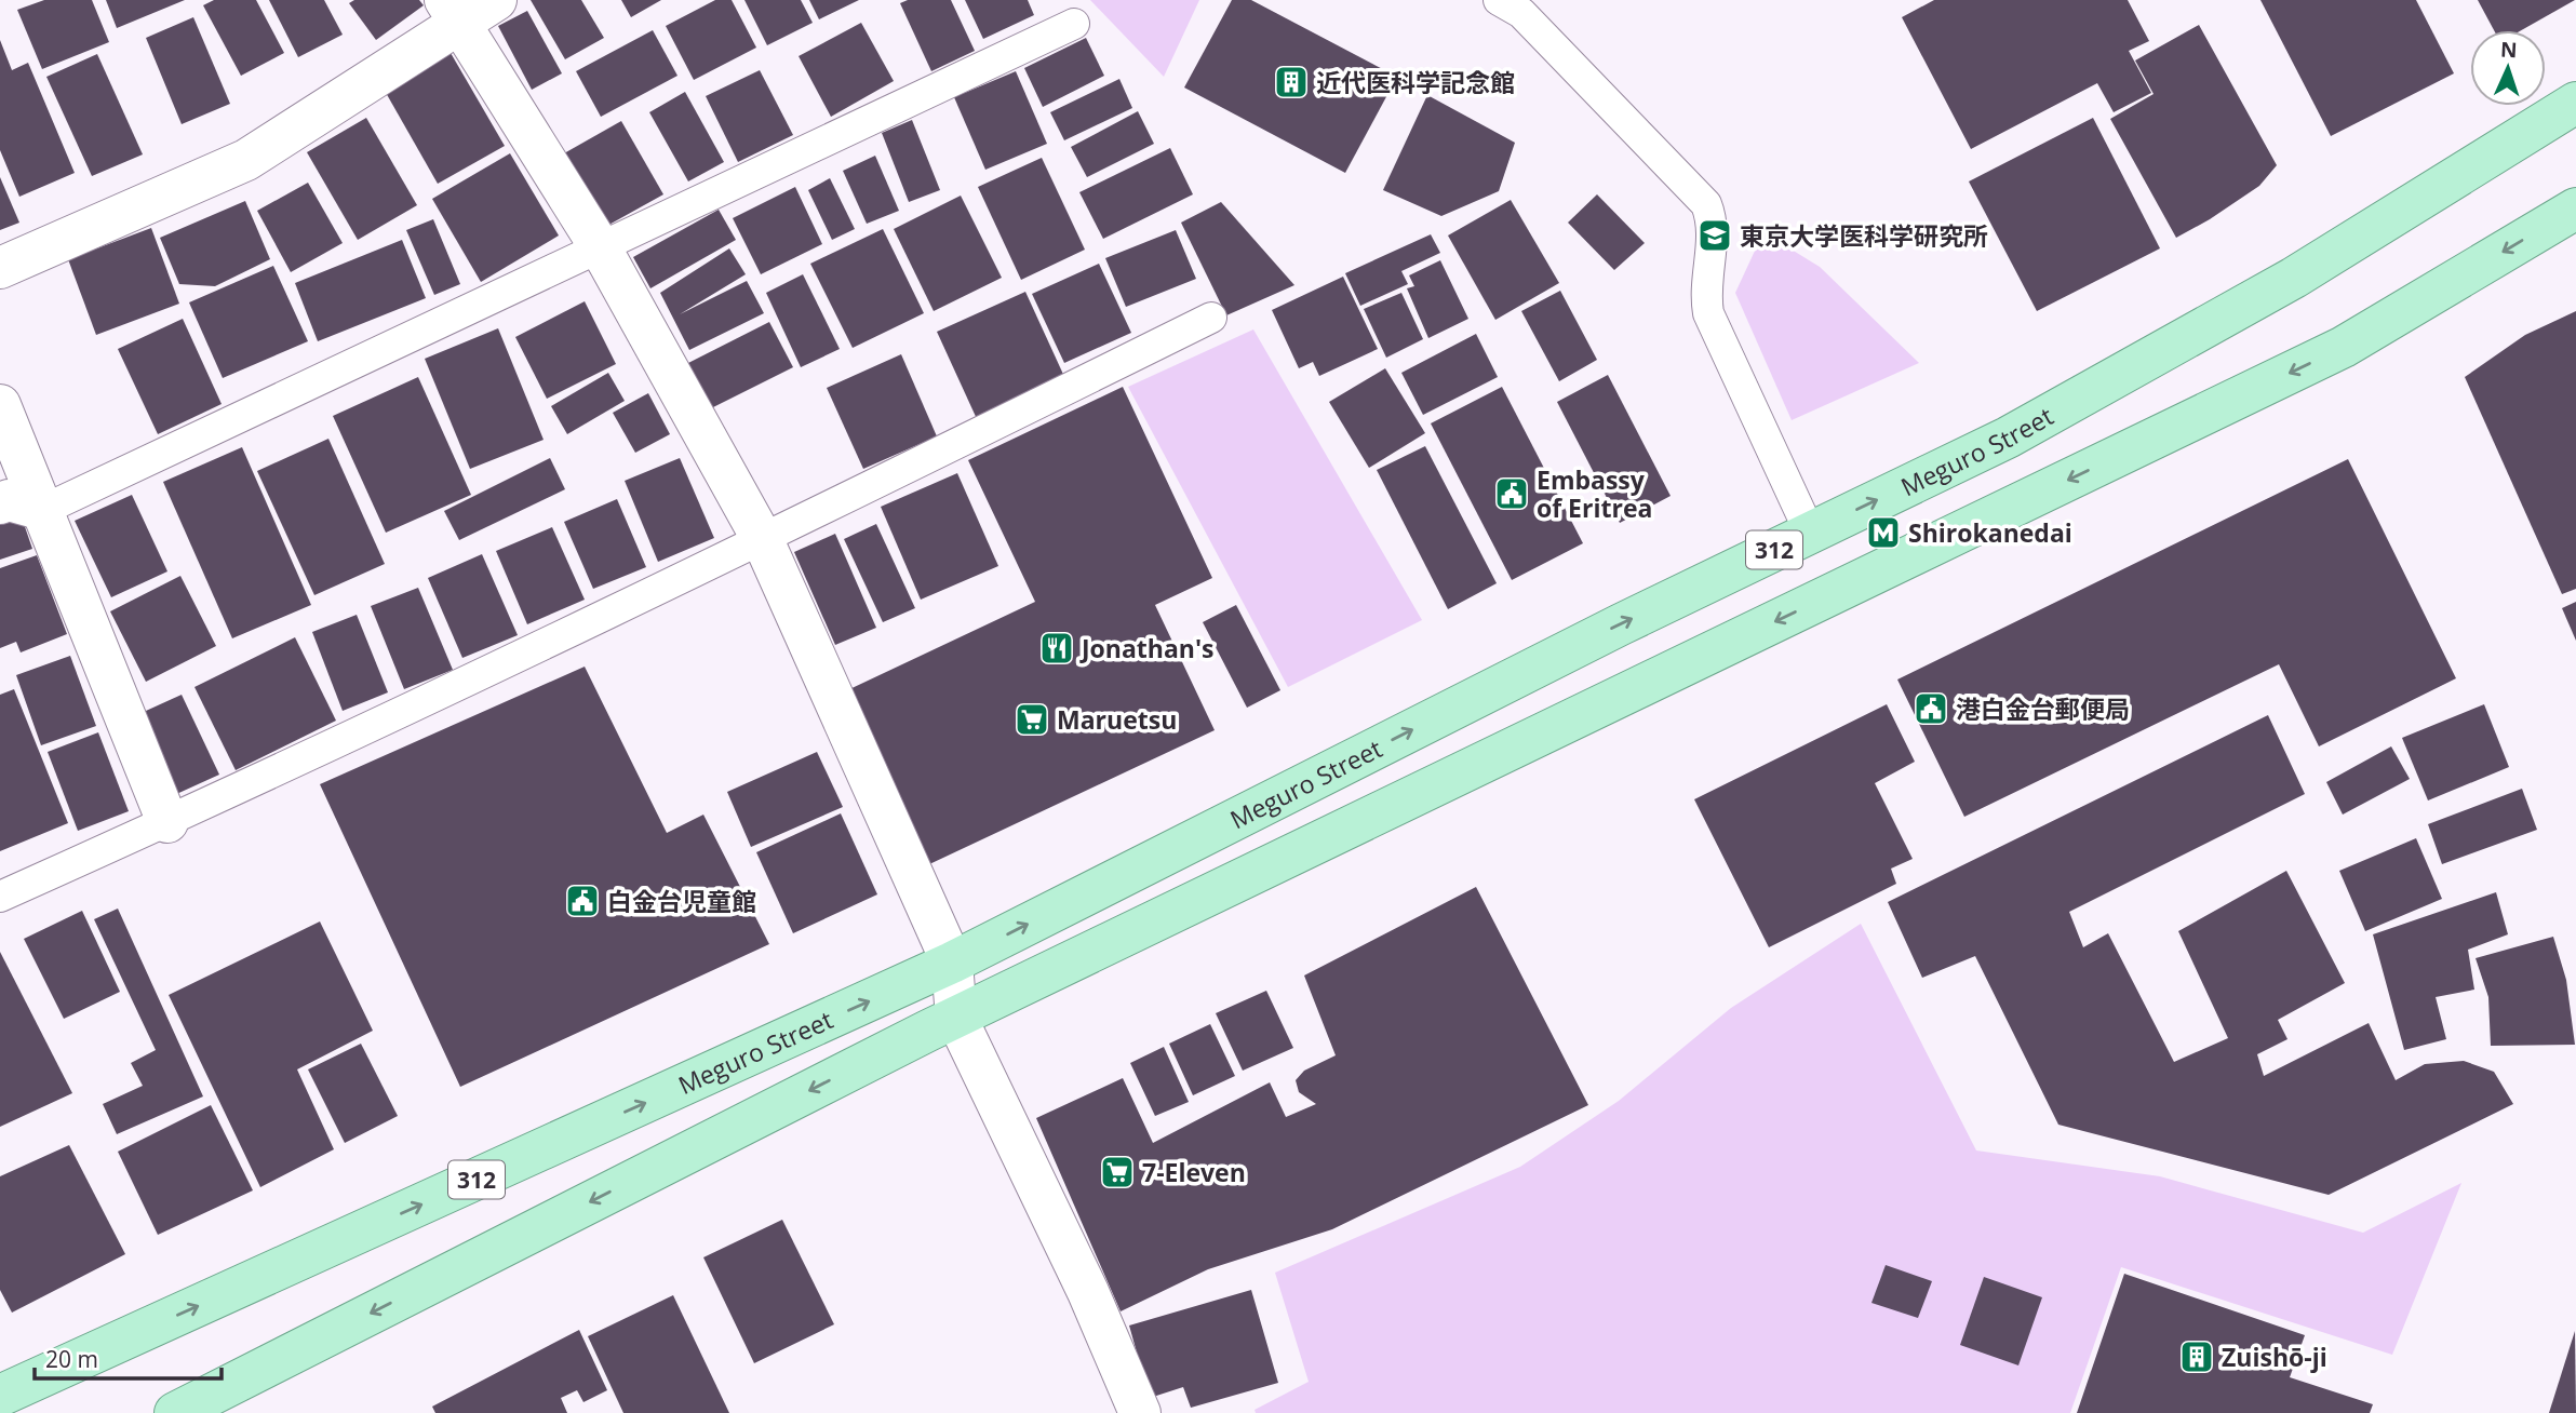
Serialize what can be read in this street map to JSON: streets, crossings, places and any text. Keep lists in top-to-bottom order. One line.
{"streets":{"main road":["Meguro Street","312"]},"places":{"building":["近代医科学記念館","Zuishō-ji"],"school or university":["東京大学医科学研究所"],"public building":["Embassy of Eritrea","港白金台郵便局","白金台児童館"],"metro station":["Shirokanedai"],"restaurant":["Jonathan's"],"supermarket":["Maruetsu","7-Eleven"]},"scale_bar":"20 m","north":"top"}
